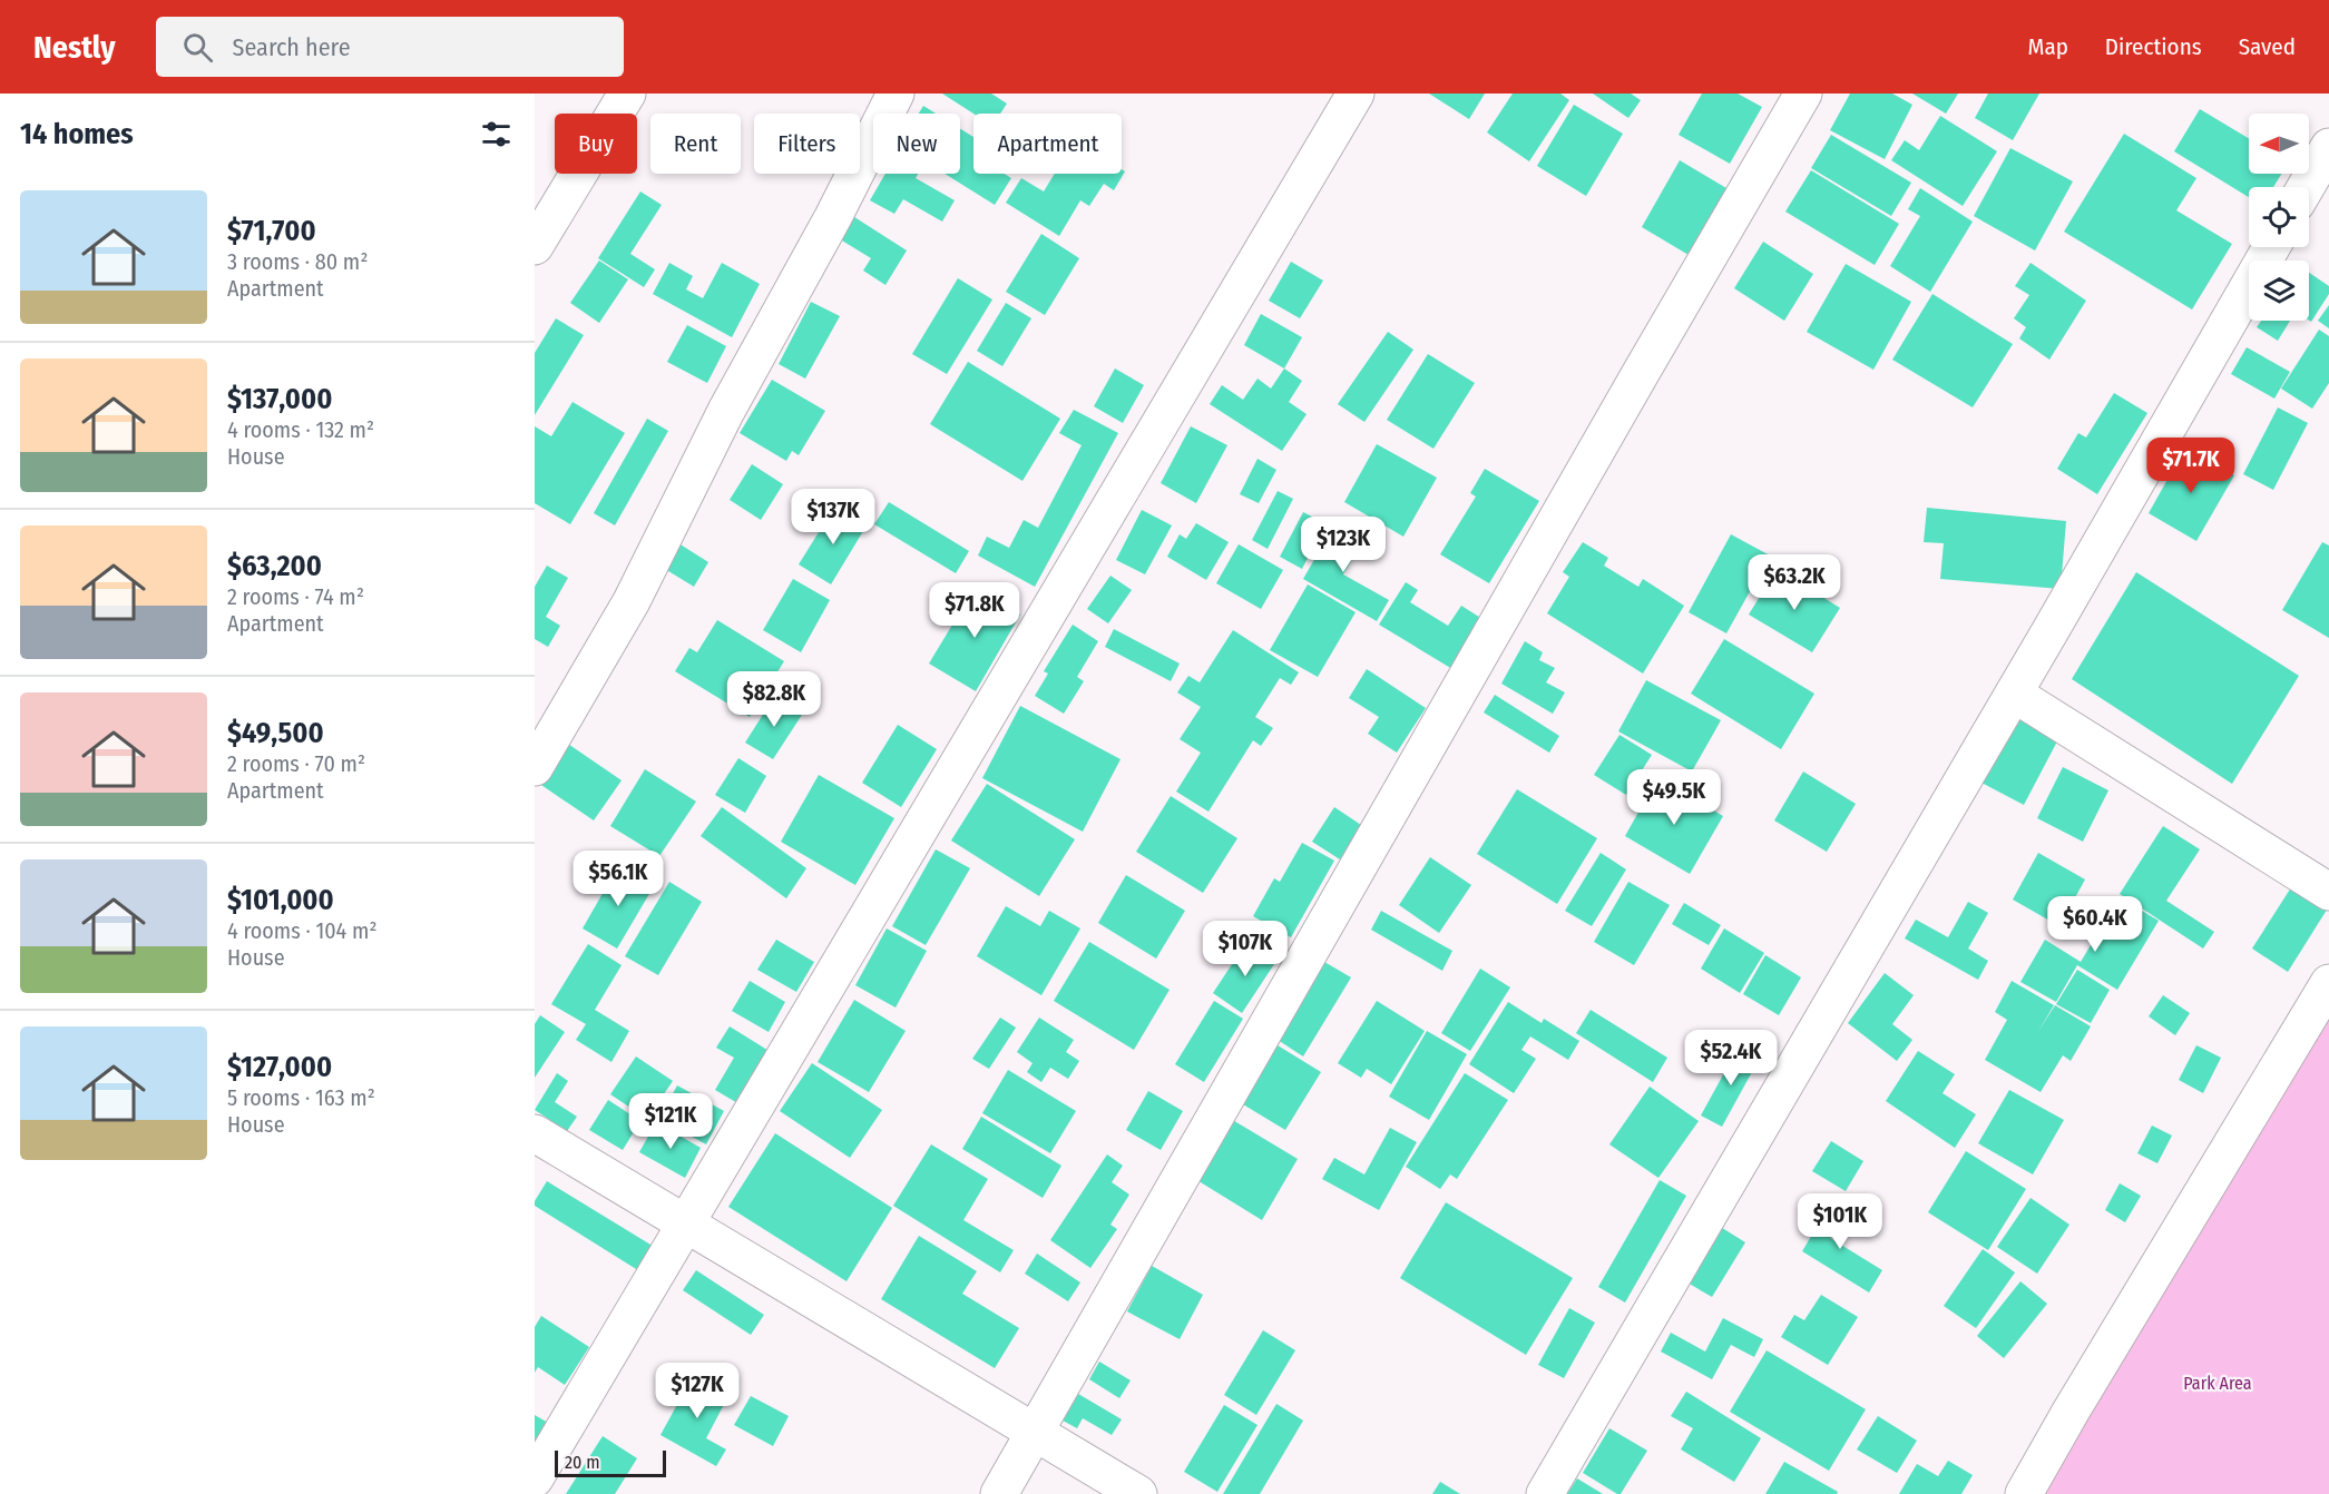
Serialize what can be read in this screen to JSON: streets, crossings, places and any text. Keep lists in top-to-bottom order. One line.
{"parks":["Park Area"],"scale_bar":"20 m","north":"left","page":{"header":"Nestly","search":"Search here","nav":["Map","Directions","Saved"],"heading":"14 homes","chip":["Buy","Rent","Filters","New","Apartment"],"list":[{"name":"$71,700","note":"3 rooms · 80 m² · Apartment"},{"name":"$137,000","note":"4 rooms · 132 m² · House"},{"name":"$63,200","note":"2 rooms · 74 m² · Apartment"},{"name":"$49,500","note":"2 rooms · 70 m² · Apartment"},{"name":"$101,000","note":"4 rooms · 104 m² · House"},{"name":"$127,000","note":"5 rooms · 163 m² · House"}],"price":["$71.7K","$137K","$123K","$63.2K","$71.8K","$82.8K","$49.5K","$56.1K","$60.4K","$107K","$52.4K","$121K","$101K","$127K"],"scale":"20 m"}}
